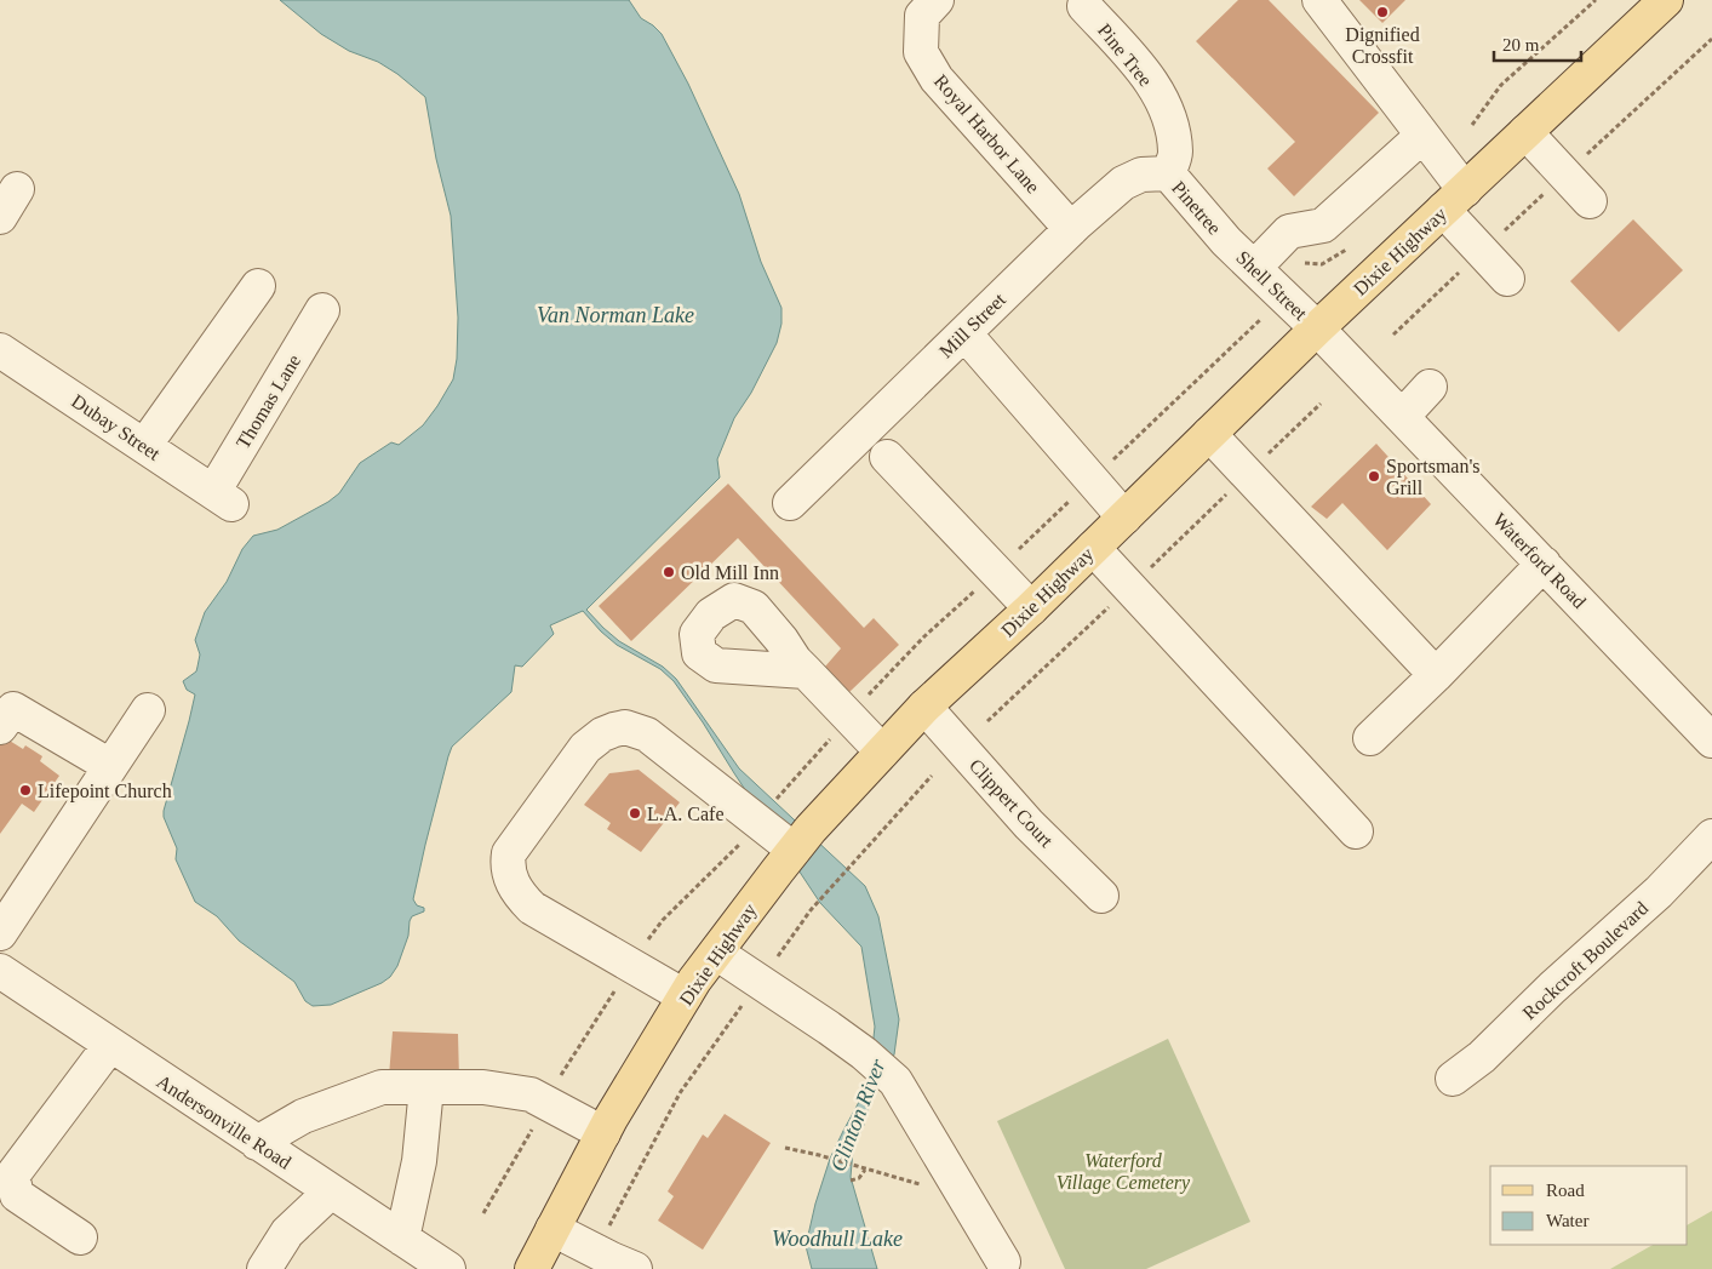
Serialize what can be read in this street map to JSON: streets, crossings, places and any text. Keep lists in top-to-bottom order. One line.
{"streets":{"main road":["Dixie Highway"],"street":["Pine Tree","Royal Harbor Lane","Pinetree","Shell Street","Mill Street","Thomas Lane","Dubay Street","Waterford Road","Clippert Court","Rockcroft Boulevard","Andersonville Road"]},"crossings":[["Pine Tree","Pinetree"],["Pine Tree","Mill Street"],["Royal Harbor Lane","Mill Street"],["Pinetree","Shell Street"],["Pinetree","Mill Street"],["Dixie Highway","Shell Street"],["Dixie Highway","Waterford Road"],["Dixie Highway","Clippert Court"],["Shell Street","Waterford Road"],["Thomas Lane","Dubay Street"]],"water":["Van Norman Lake","Clinton River","Woodhull Lake"],"parks":["Waterford Village Cemetery"],"places":["Dignified Crossfit","Sportsman's Grill","Old Mill Inn","Lifepoint Church","L.A. Cafe"],"legend":["Road","Water"],"scale_bar":"20 m"}
